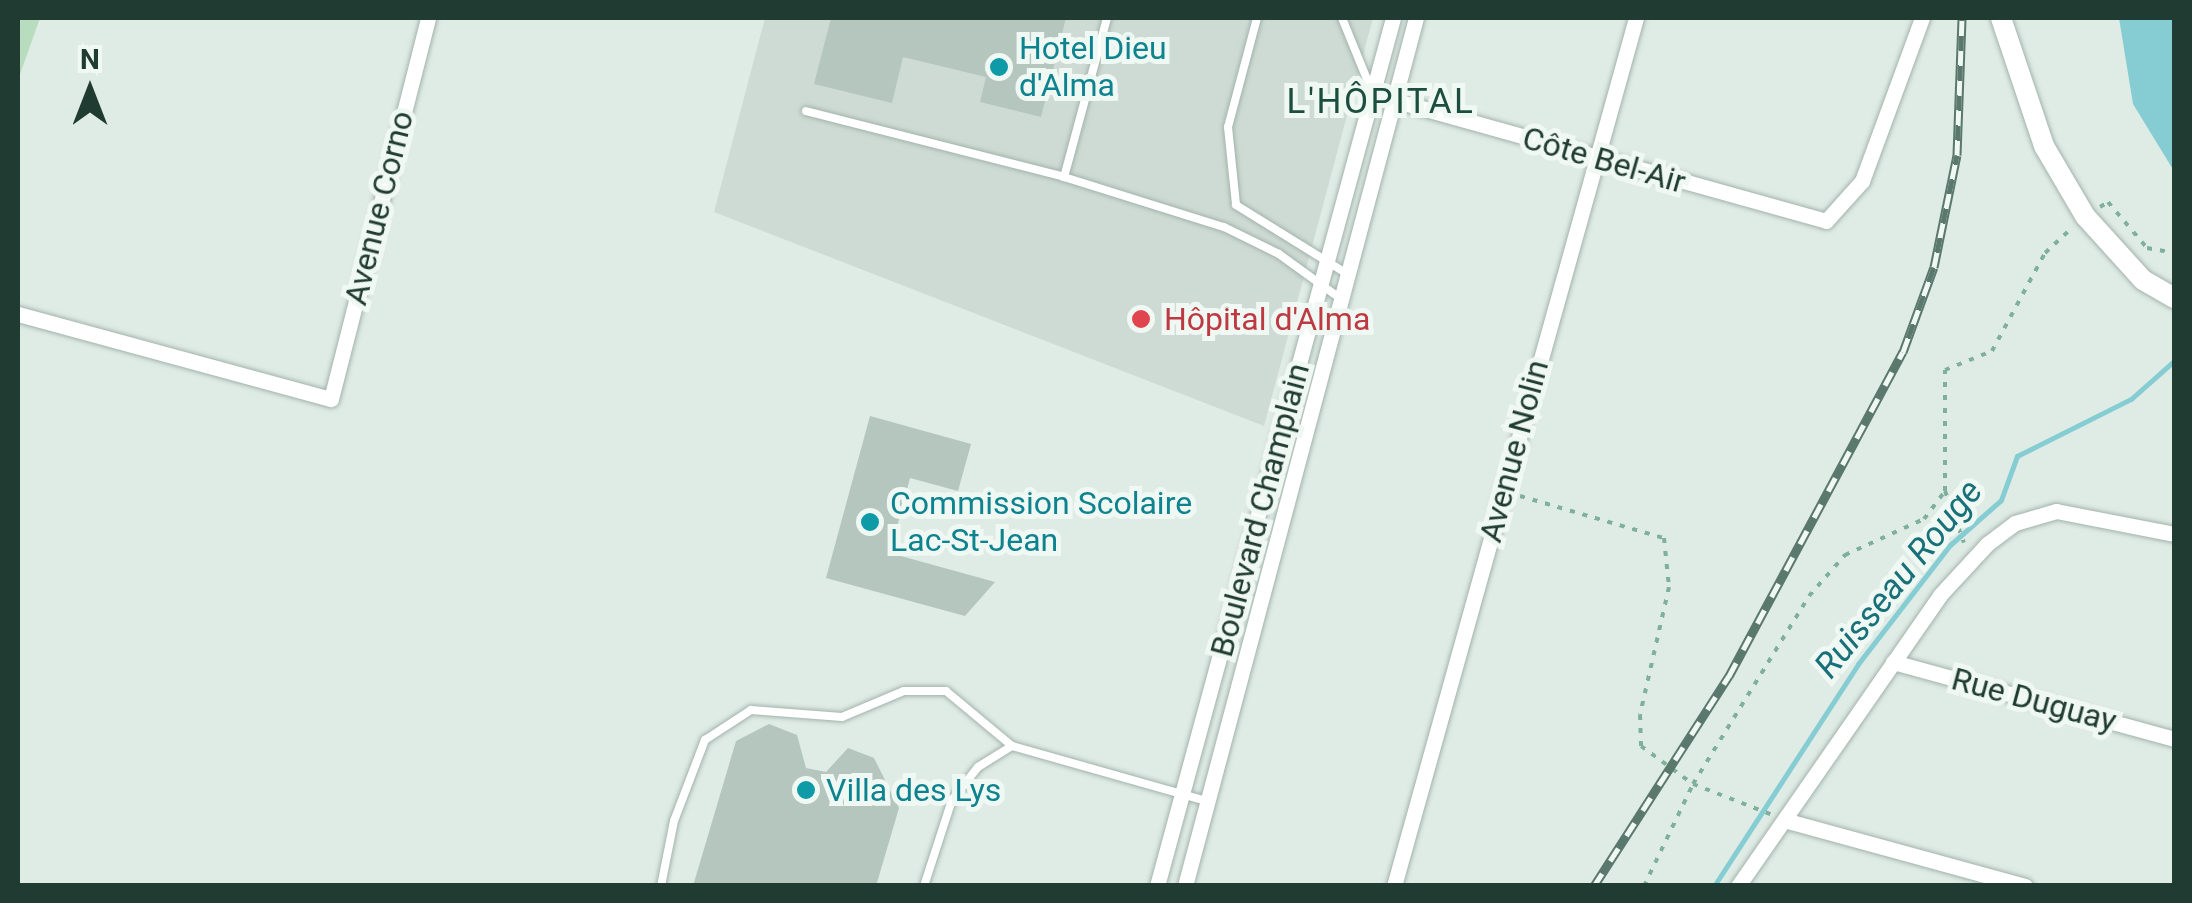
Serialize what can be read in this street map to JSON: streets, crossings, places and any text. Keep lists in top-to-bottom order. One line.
{"streets":{"street":["Côte Bel-Air","Avenue Corno","Avenue Nolin","Boulevard Champlain","Rue Duguay"]},"crossings":[["Côte Bel-Air","Avenue Nolin"],["Côte Bel-Air","Boulevard Champlain"]],"districts":["L'HÔPITAL"],"water":["Ruisseau Rouge"],"places":["Hotel Dieu d'Alma","Hôpital d'Alma","Commission Scolaire Lac-St-Jean","Villa des Lys"],"north":"top"}
